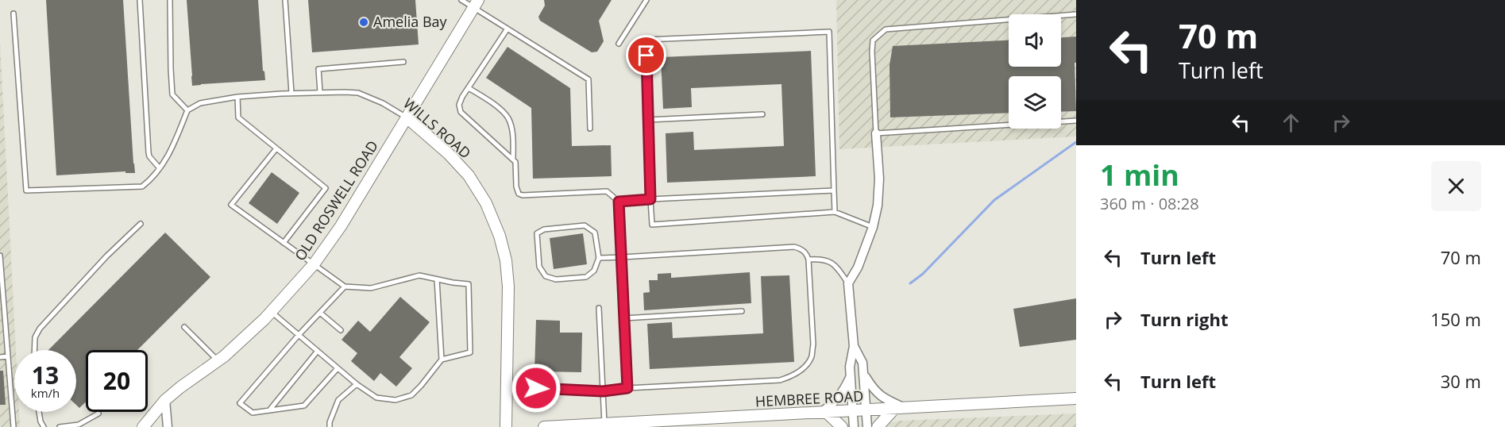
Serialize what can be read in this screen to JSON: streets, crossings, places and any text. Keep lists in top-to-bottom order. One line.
{"streets":{"street":["WILLS ROAD","OLD ROSWELL ROAD","HEMBREE ROAD"]},"crossings":[["WILLS ROAD","OLD ROSWELL ROAD"]],"places":["Amelia Bay"],"page":{"turn":["70 m","Turn left"],"heading":["1 min","360 m · 08:28"],"list":[{"name":"Turn left","value":"70 m"},{"name":"Turn right","value":"150 m"},{"name":"Turn left","value":"30 m"}],"speed":"13 km/h","limit":"20"}}
